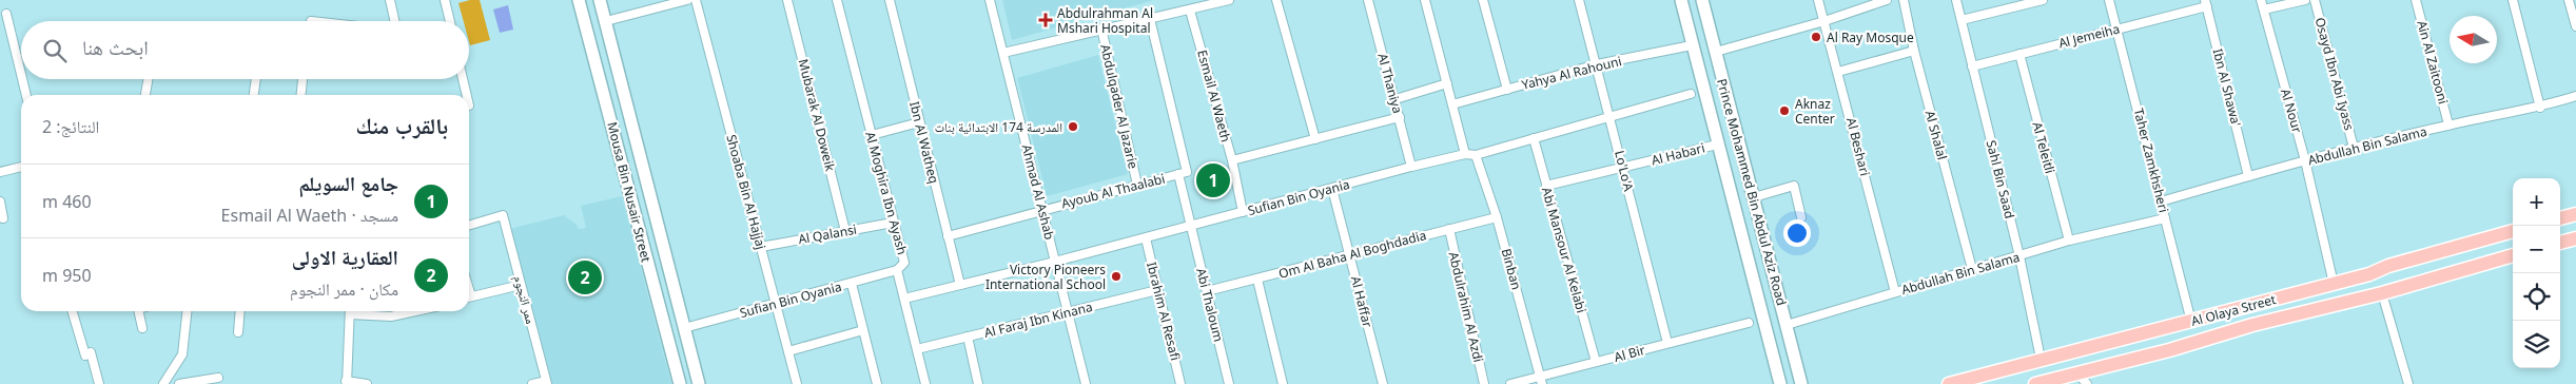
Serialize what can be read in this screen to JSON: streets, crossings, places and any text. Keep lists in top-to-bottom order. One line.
{"streets":{"main road":["Mousa Bin Nusair Street","Prince Mohammed Bin Abdul Aziz Road","Al Olaya Street"],"street":["Al Jemeiha","Ain Al Zaitooni","Yahya Al Rahouni","Osayd Ibn Abi Iyass","Al Thaniya","Ibn Al Shawa'","Esmail Al Waeth","Abdulqader Al Jazarie","Al Nour","Mubarak Al Doweik","Al Shalal","Ibn Al Watheq","Abdullah Bin Salama","Al Beshari","Al Teleitli","Al Habari","Taher Zamkhsheri","Lo'Lo'A","Sahl Bin Saad","Ayoub Al Thaalabi","Shoaba Bin Al Hajjaj","Ahmad Al Ashab","Al Moghira Ibn Ayash","Sufian Bin Oyania","Al Qalansi","Abi Mansour Al Kelabi","Om Al Baha Al Boghdadia","Binban","ممر النجوم","Al Haffar","Abi Thaloum","Abdulrahim Al Azdi","Ibrahim Al Resafi","Al Faraj Ibn Kinana","Al Bir"]},"crossings":[["Al Jemeiha","Ibn Al Shawa'"],["Al Jemeiha","Al Teleitli"],["Al Jemeiha","Taher Zamkhsheri"],["Al Jemeiha","Sahl Bin Saad"],["Ain Al Zaitooni","Abdullah Bin Salama"],["Yahya Al Rahouni","Lo'Lo'A"],["Yahya Al Rahouni","Prince Mohammed Bin Abdul Aziz Road"],["Osayd Ibn Abi Iyass","Abdullah Bin Salama"],["Al Thaniya","Sufian Bin Oyania"],["Ibn Al Shawa'","Abdullah Bin Salama"],["Esmail Al Waeth","Sufian Bin Oyania"],["Abdulqader Al Jazarie","Ayoub Al Thaalabi"],["Al Nour","Abdullah Bin Salama"],["Al Nour","Al Olaya Street"],["Mubarak Al Doweik","Al Qalansi"],["Al Shalal","Abdullah Bin Salama"],["Ibn Al Watheq","Ayoub Al Thaalabi"],["Ibn Al Watheq","Sufian Bin Oyania"],["Abdullah Bin Salama","Al Beshari"],["Abdullah Bin Salama","Al Teleitli"],["Abdullah Bin Salama","Taher Zamkhsheri"],["Abdullah Bin Salama","Sahl Bin Saad"],["Abdullah Bin Salama","Prince Mohammed Bin Abdul Aziz Road"],["Al Habari","Lo'Lo'A"],["Al Habari","Prince Mohammed Bin Abdul Aziz Road"],["Al Habari","Abi Mansour Al Kelabi"],["Taher Zamkhsheri","Al Olaya Street"],["Lo'Lo'A","Sufian Bin Oyania"],["Lo'Lo'A","Al Bir"],["Sahl Bin Saad","Al Olaya Street"],["Ayoub Al Thaalabi","Ahmad Al Ashab"],["Ayoub Al Thaalabi","Abi Thaloum"],["Mousa Bin Nusair Street","Sufian Bin Oyania"],["Shoaba Bin Al Hajjaj","Sufian Bin Oyania"],["Shoaba Bin Al Hajjaj","Al Qalansi"],["Ahmad Al Ashab","Sufian Bin Oyania"],["Ahmad Al Ashab","Al Faraj Ibn Kinana"],["Al Moghira Ibn Ayash","Sufian Bin Oyania"],["Al Moghira Ibn Ayash","Al Qalansi"],["Al Moghira Ibn Ayash","Al Faraj Ibn Kinana"],["Sufian Bin Oyania","Abi Mansour Al Kelabi"],["Sufian Bin Oyania","Binban"],["Sufian Bin Oyania","Al Haffar"],["Sufian Bin Oyania","Abi Thaloum"],["Sufian Bin Oyania","Ibrahim Al Resafi"],["Abi Mansour Al Kelabi","Al Bir"],["Om Al Baha Al Boghdadia","Binban"],["Om Al Baha Al Boghdadia","Al Haffar"],["Om Al Baha Al Boghdadia","Abi Thaloum"],["Om Al Baha Al Boghdadia","Abdulrahim Al Azdi"],["Binban","Al Bir"],["Ibrahim Al Resafi","Al Faraj Ibn Kinana"]],"places":{"health":["Abdulrahman Al Mshari Hospital"],"other":["Al Ray Mosque","Aknaz Center","المدرسة 174 الابتدائية بنات","Victory Pioneers International School"]},"north":"left","page":{"search":"ابحث هنا","heading":["بالقرب منك","النتائج: 2"],"pins":["1","2"],"list":[{"mark":"1","name":"جامع السويلم","note":"مسجد · Esmail Al Waeth","value":"460 m"},{"mark":"2","name":"العقارية الاولى","note":"مكان · ممر النجوم","value":"950 m"}],"map_buttons":["+","−"]}}
